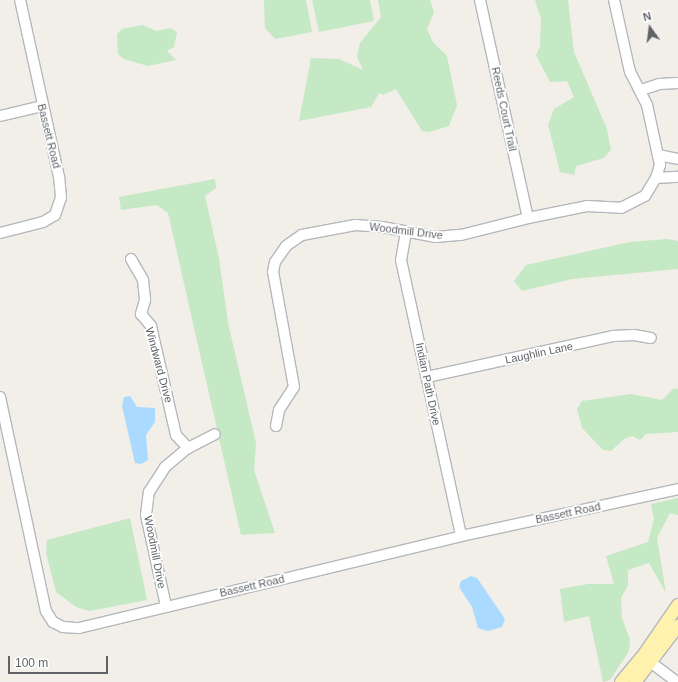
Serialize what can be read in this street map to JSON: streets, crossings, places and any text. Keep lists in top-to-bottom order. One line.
{"streets":{"street":["Reeds Court Trail","Bassett Road","Woodmill Drive","Laughlin Lane","Windward Drive","Indian Path Drive"]},"crossings":[["Reeds Court Trail","Woodmill Drive"],["Bassett Road","Woodmill Drive"],["Bassett Road","Indian Path Drive"],["Woodmill Drive","Windward Drive"],["Woodmill Drive","Indian Path Drive"],["Laughlin Lane","Indian Path Drive"]],"scale_bar":"100 m","north":"top"}
